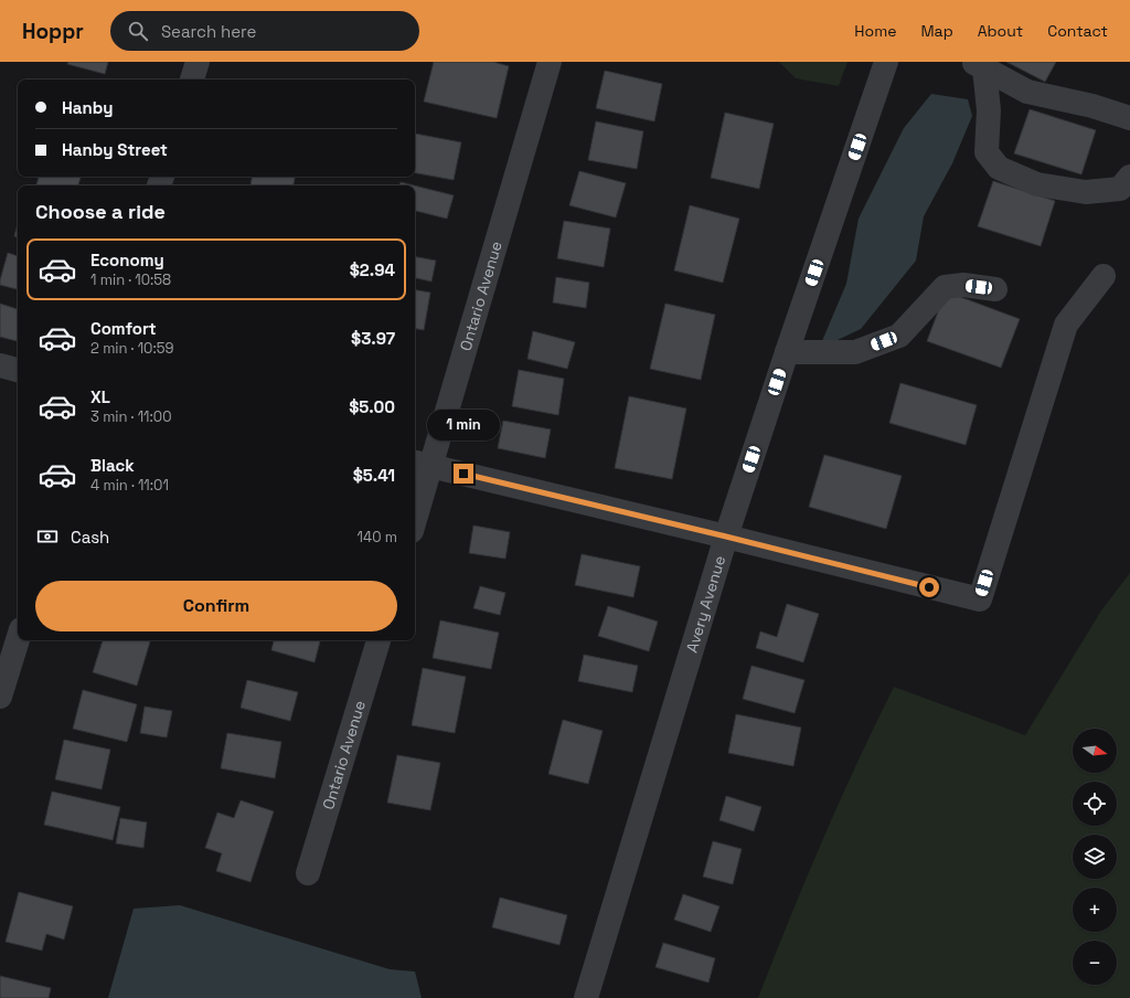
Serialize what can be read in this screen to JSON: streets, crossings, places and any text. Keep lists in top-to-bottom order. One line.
{"streets":{"street":["Ontario Avenue","Avery Avenue"]},"north":"right","page":{"header":"Hoppr","search":"Search here","nav":["Home","Map","About","Contact"],"banner":["Hanby","Hanby Street"],"heading":"Choose a ride","list":[{"name":"Economy","note":"1 min · 10:58","value":"$2.94"},{"name":"Comfort","note":"2 min · 10:59","value":"$3.97"},{"name":"XL","note":"3 min · 11:00","value":"$5.00"},{"name":"Black","note":"4 min · 11:01","value":"$5.41"}],"bubble":"1 min","pay":["Cash","140 m"],"buttons":"Confirm","map_buttons":["+","−"]}}
